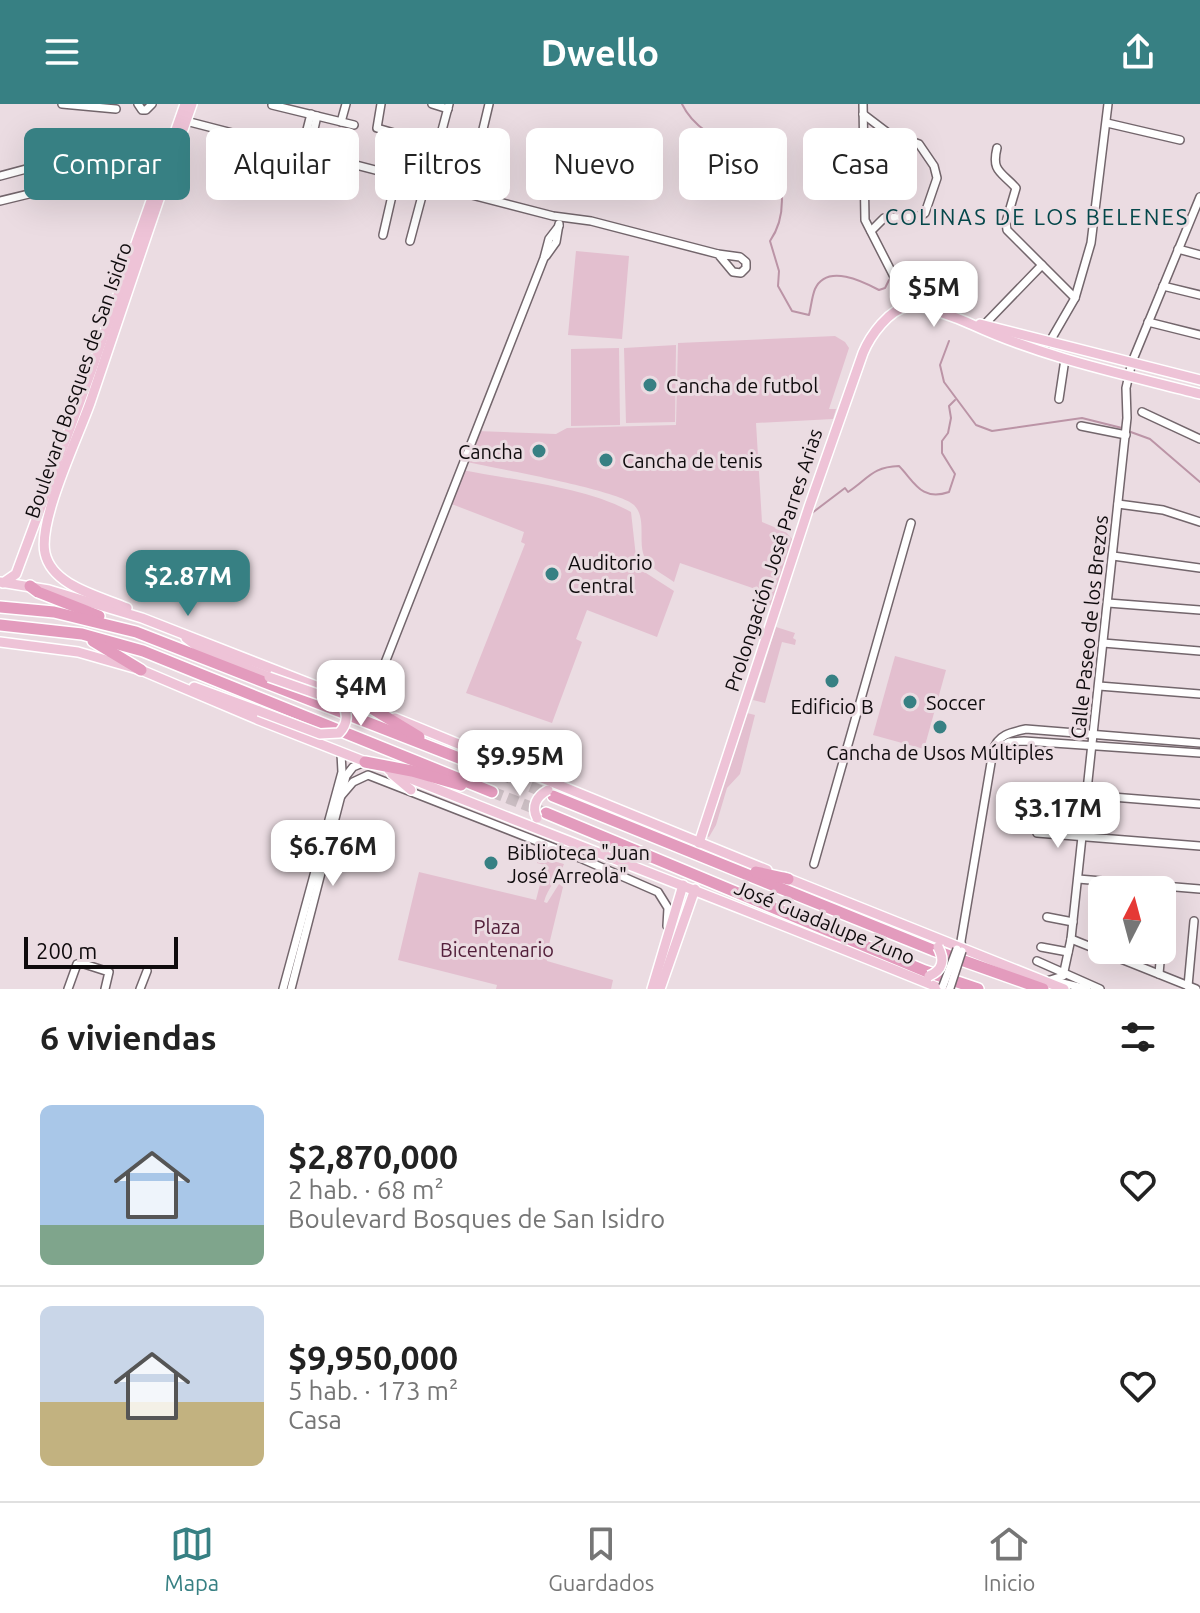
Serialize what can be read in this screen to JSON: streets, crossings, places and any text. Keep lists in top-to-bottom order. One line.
{"streets":{"main road":["Boulevard Bosques de San Isidro","Prolongación José Parres Arias","José Guadalupe Zuno"],"street":["Calle Paseo de los Brezos"]},"districts":["COLINAS DE LOS BELENES"],"parks":["Plaza Bicentenario"],"places":["Cancha de futbol","Cancha","Cancha de tenis","Auditorio Central","Edificio B","Soccer","Cancha de Usos Múltiples","Biblioteca \"Juan José Arreola\""],"scale_bar":"200 m","north":"top","page":{"header":"Dwello","chip":["Comprar","Alquilar","Filtros","Nuevo","Piso","Casa"],"price":["$5M","$2.87M","$4M","$9.95M","$3.17M","$6.76M"],"scale":"200 m","heading":"6 viviendas","list":[{"name":"$2,870,000","note":"2 hab. · 68 m² · Boulevard Bosques de San Isidro"},{"name":"$9,950,000","note":"5 hab. · 173 m² · Casa"}],"tabs":["Mapa","Guardados","Inicio"]}}
